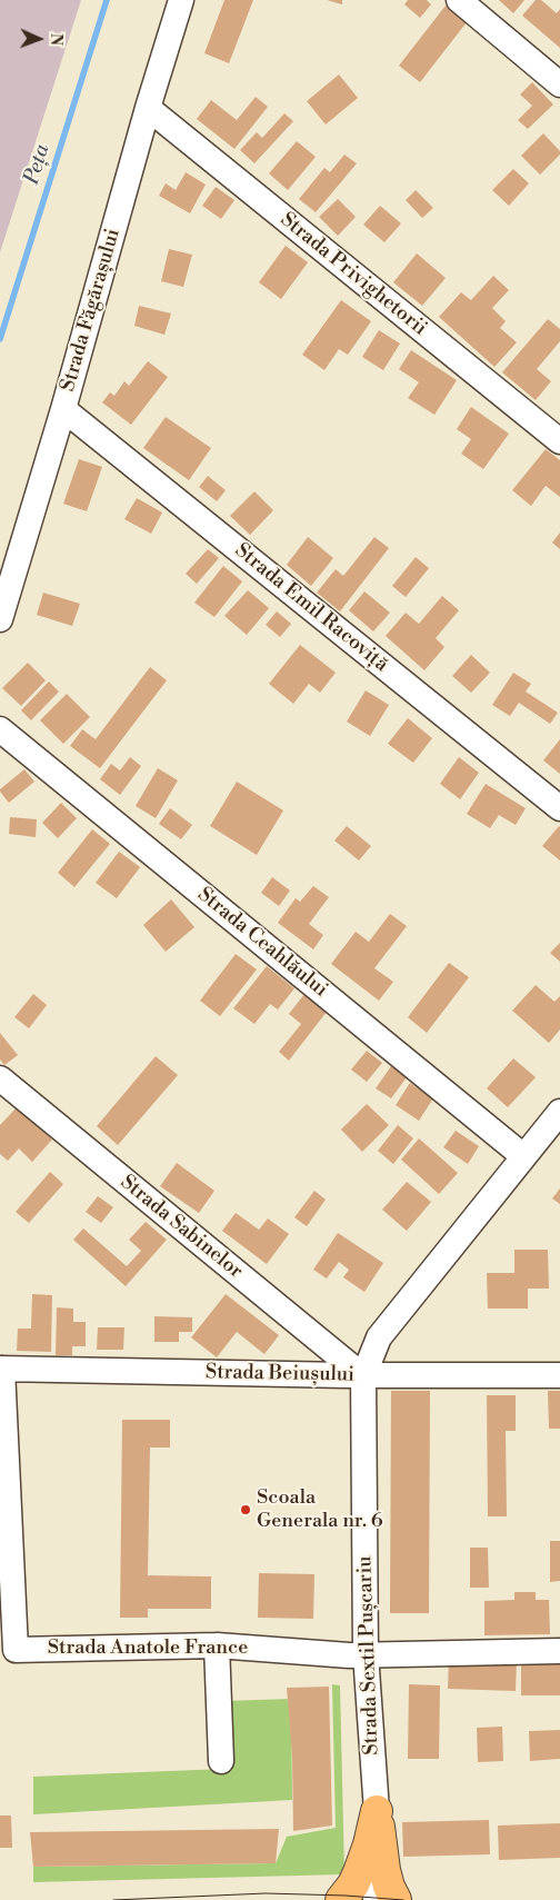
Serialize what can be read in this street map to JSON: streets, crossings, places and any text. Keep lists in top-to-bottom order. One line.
{"streets":{"street":["Strada Privighetorii","Strada Făgărașului","Strada Emil Racoviță","Strada Ceahlăului","Strada Sabinelor","Strada Beiușului","Strada Anatole France","Strada Sextil Pușcariu"]},"crossings":[["Strada Privighetorii","Strada Făgărașului"],["Strada Făgărașului","Strada Emil Racoviță"],["Strada Ceahlăului","Strada Sextil Pușcariu"],["Strada Sabinelor","Strada Beiușului"],["Strada Sabinelor","Strada Sextil Pușcariu"],["Strada Beiușului","Strada Anatole France"],["Strada Beiușului","Strada Sextil Pușcariu"],["Strada Anatole France","Strada Sextil Pușcariu"]],"water":["Peța"],"places":["Scoala Generala nr. 6"],"north":"right"}
